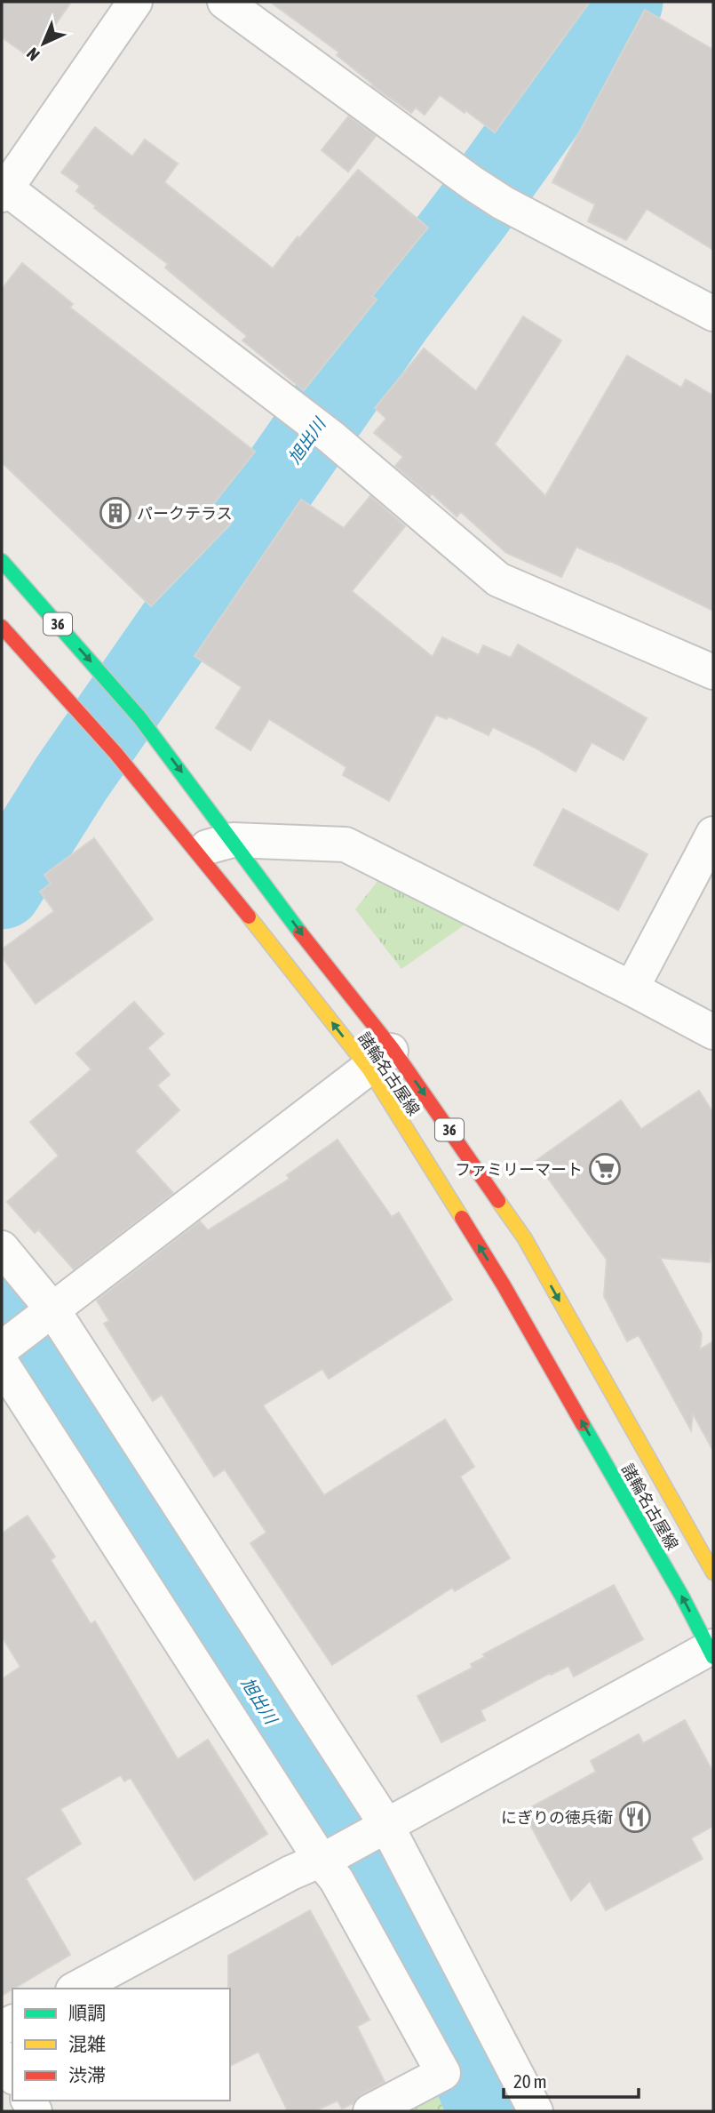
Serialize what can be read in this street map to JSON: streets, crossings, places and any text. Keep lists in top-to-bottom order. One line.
{"streets":{"main road":["36","諸輪名古屋線"]},"water":["旭出川"],"places":{"building":["パークテラス"],"supermarket":["ファミリーマート"],"restaurant":["にぎりの徳兵衛"]},"legend":["順調","混雑","渋滞"],"scale_bar":"20 m","north":"bottom left"}
